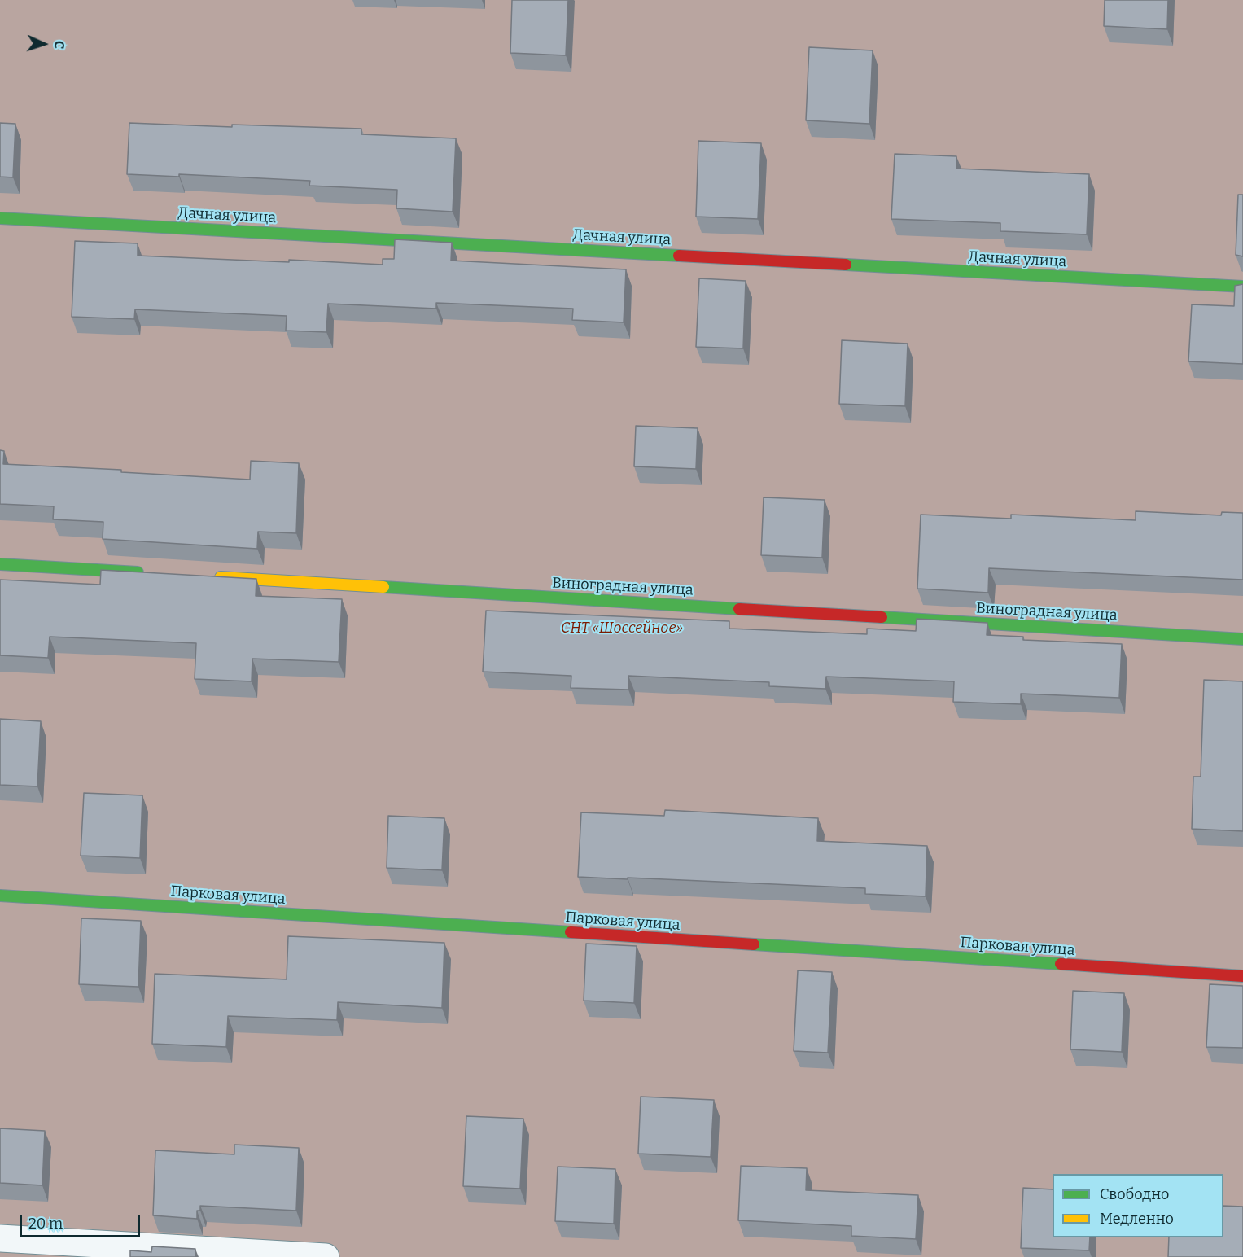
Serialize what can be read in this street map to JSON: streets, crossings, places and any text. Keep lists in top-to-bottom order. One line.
{"streets":{"street":["Дачная улица","Виноградная улица","Парковая улица"]},"parks":["СНТ «Шоссейное»"],"legend":["Свободно","Медленно"],"scale_bar":"20 m","north":"right"}
